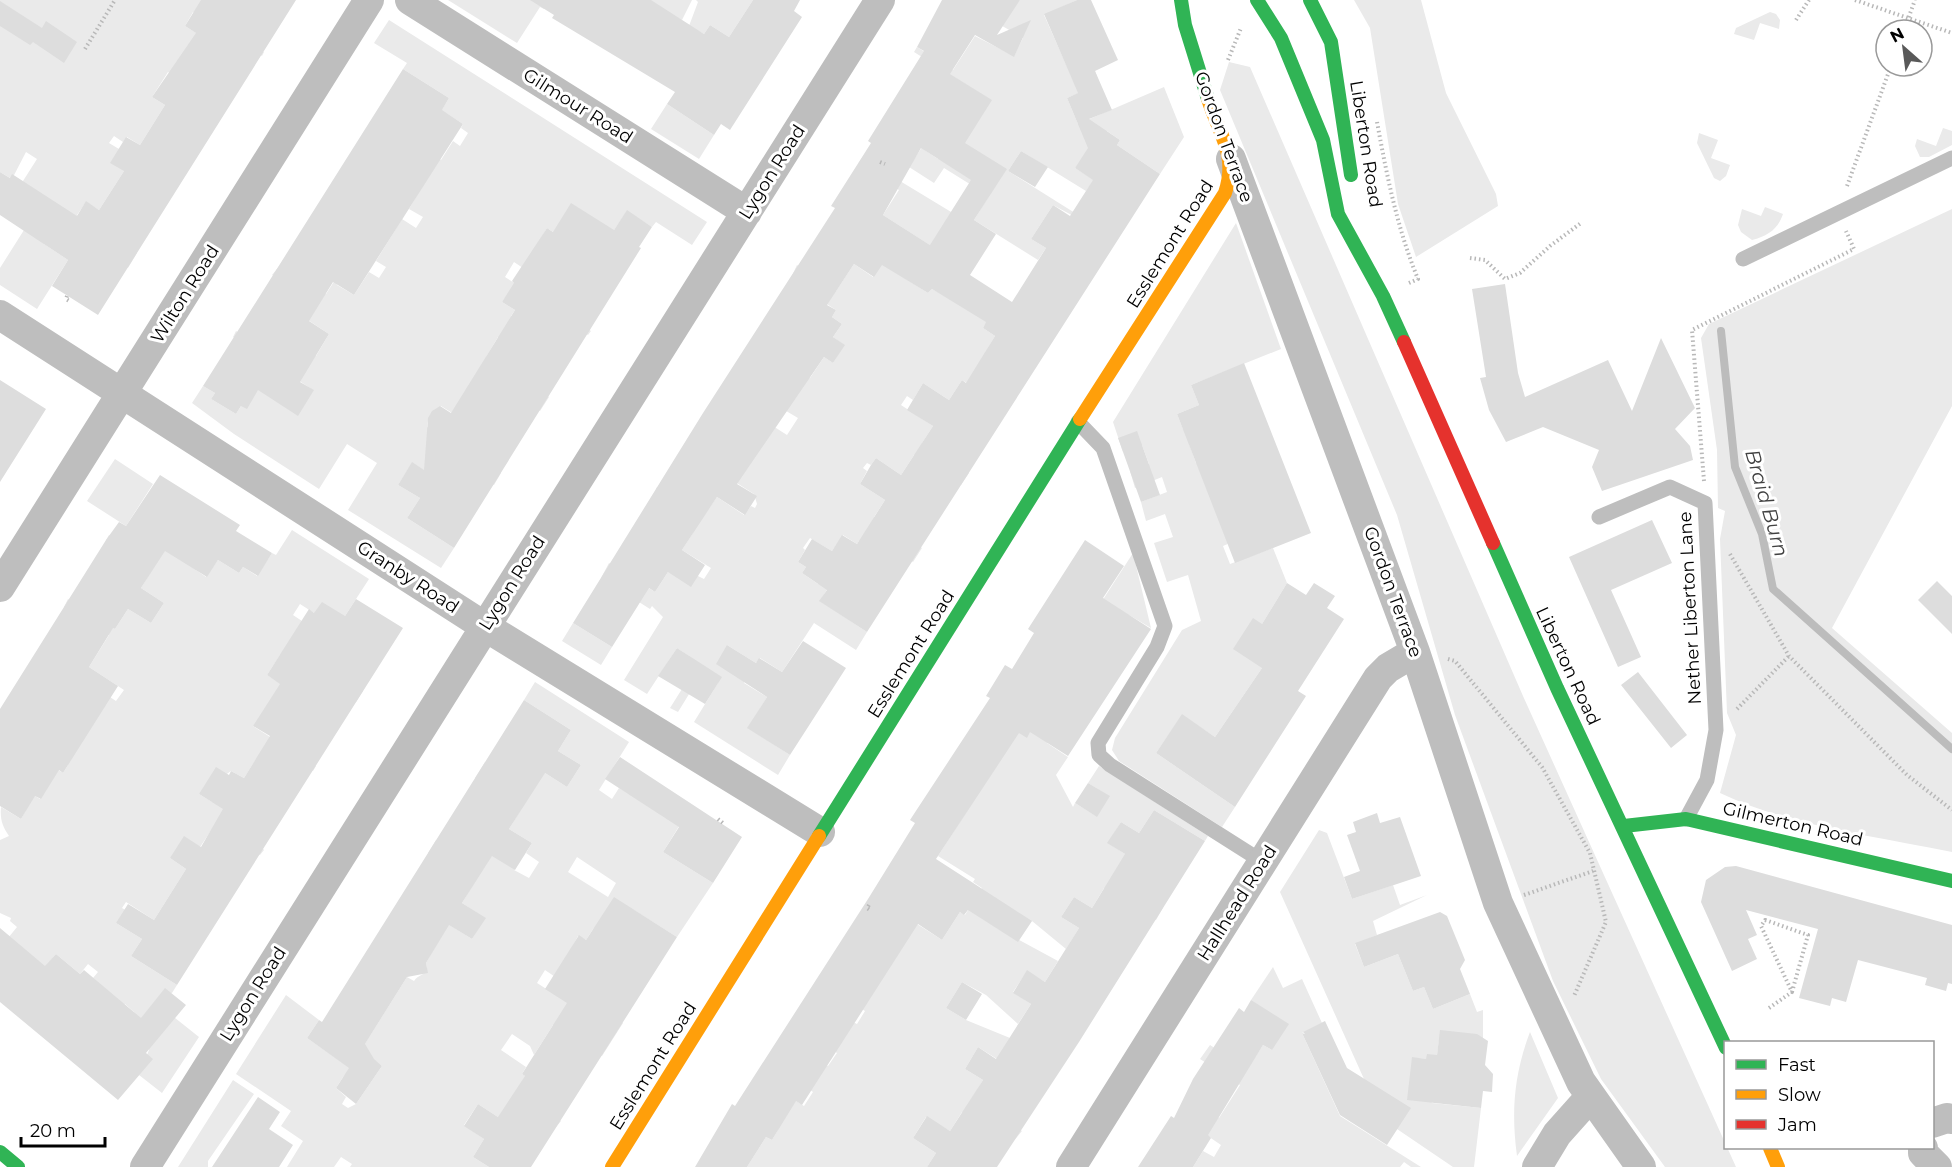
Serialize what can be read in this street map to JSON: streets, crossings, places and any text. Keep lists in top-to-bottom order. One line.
{"streets":{"main road":["Gordon Terrace","Liberton Road","Esslemont Road","Gilmerton Road"],"street":["Gilmour Road","Lygon Road","Wilton Road","Granby Road","Hallhead Road"],"lane":["Nether Liberton Lane"]},"crossings":[["Gilmour Road","Lygon Road"],["Gordon Terrace","Esslemont Road"],["Gordon Terrace","Hallhead Road"],["Liberton Road","Gilmerton Road"],["Lygon Road","Granby Road"],["Esslemont Road","Granby Road"],["Wilton Road","Granby Road"],["Nether Liberton Lane","Gilmerton Road"]],"water":["Braid Burn"],"legend":["Fast","Slow","Jam"],"scale_bar":"20 m","north":"top left"}
